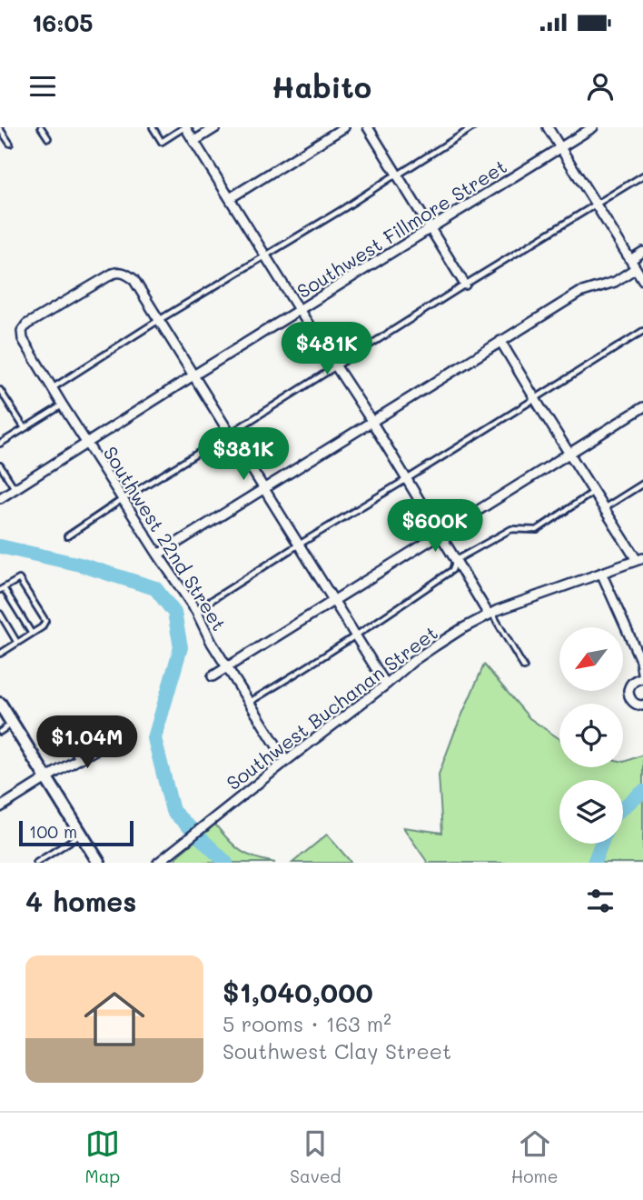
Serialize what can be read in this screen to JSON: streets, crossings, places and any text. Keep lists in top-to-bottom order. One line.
{"streets":{"street":["Southwest Fillmore Street","Southwest 22nd Street","Southwest Buchanan Street"]},"crossings":[["Southwest Fillmore Street","Southwest 22nd Street"],["Southwest 22nd Street","Southwest Buchanan Street"]],"scale_bar":"100 m","north":"bottom left","page":{"status":"16:05","header":"Habito","price":["$481K","$381K","$600K","$1.04M"],"scale":"100 m","heading":"4 homes","list":[{"name":"$1,040,000","note":"5 rooms · 163 m² · Southwest Clay Street"}],"tabs":["Map","Saved","Home"]}}
